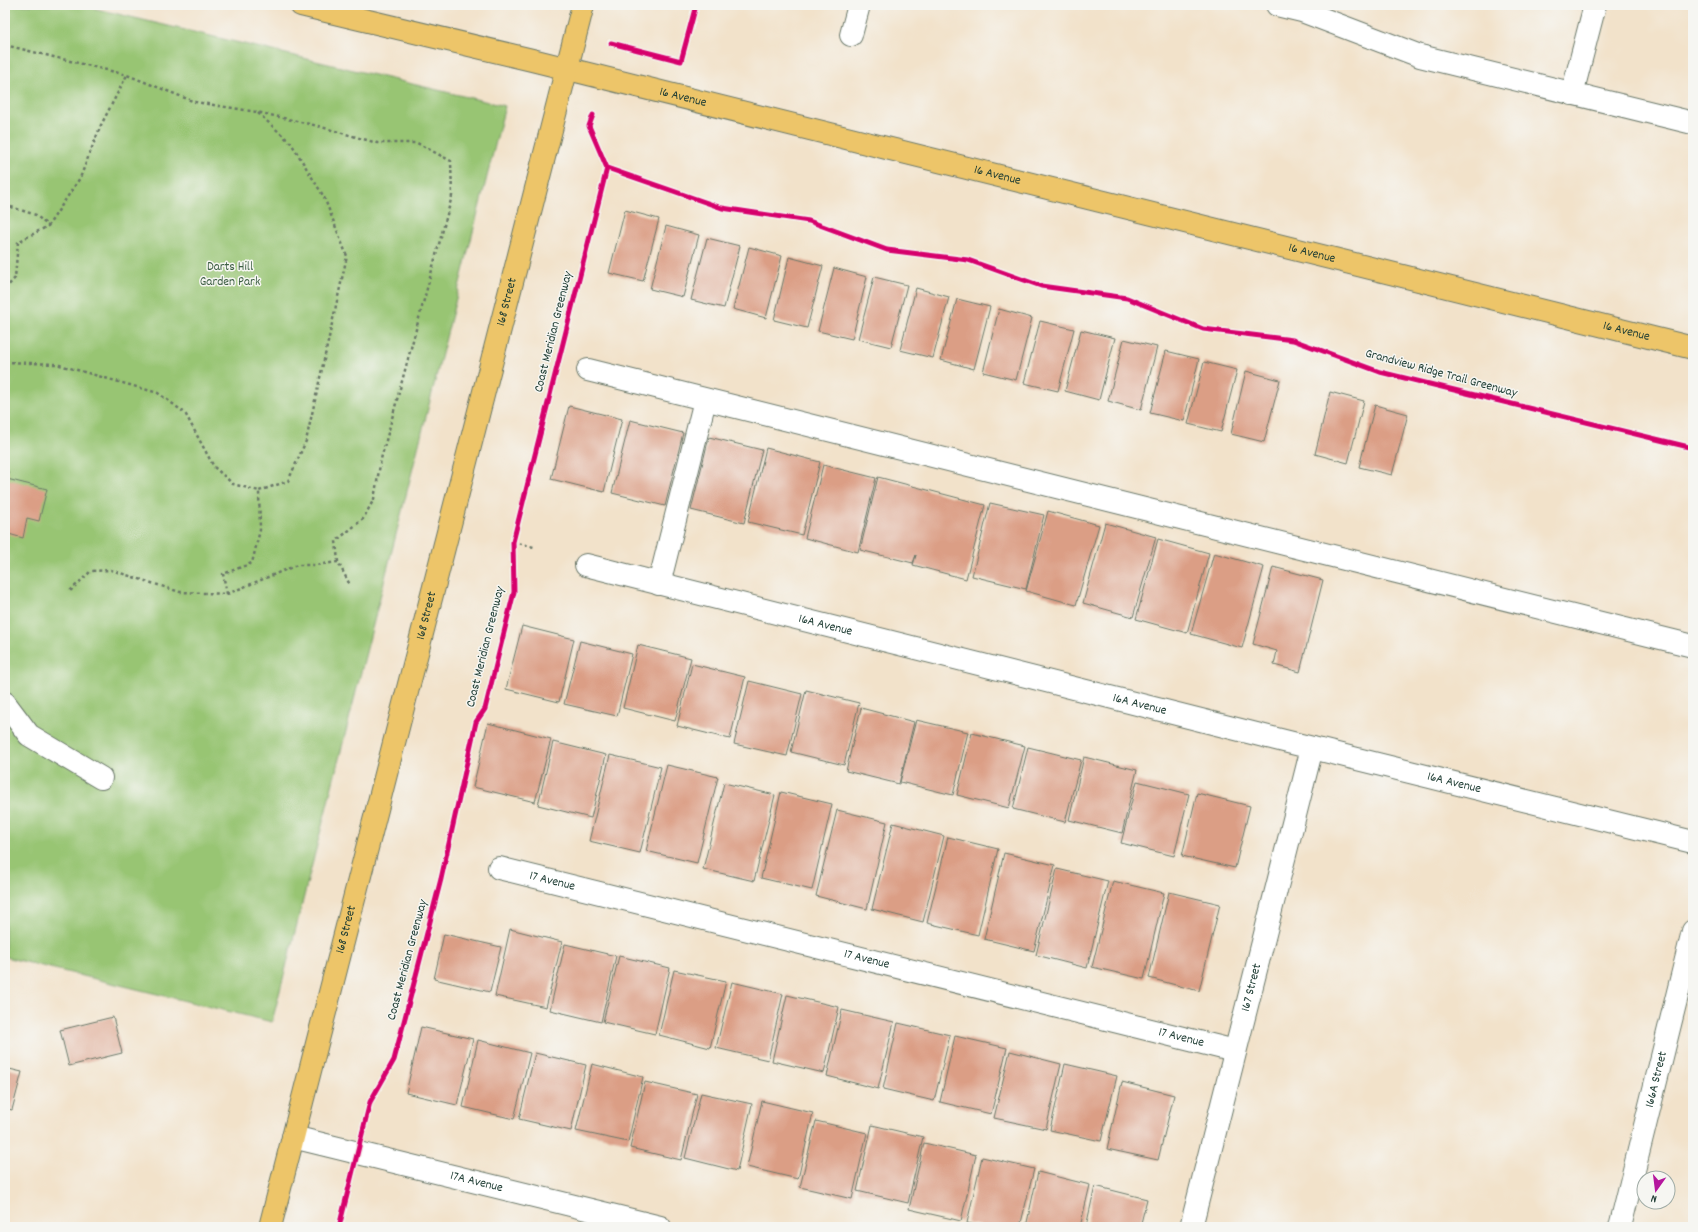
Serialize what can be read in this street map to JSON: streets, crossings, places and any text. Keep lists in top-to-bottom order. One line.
{"streets":{"main road":["16 Avenue","168 Street"],"street":["16A Avenue","17 Avenue","167 Street","166A Street","17A Avenue"],"cycle path":["Coast Meridian Greenway","Grandview Ridge Trail Greenway"]},"crossings":[["16 Avenue","168 Street"],["168 Street","17A Avenue"],["16A Avenue","167 Street"],["17 Avenue","167 Street"]],"parks":["Darts Hill Garden Park"],"north":"bottom"}
